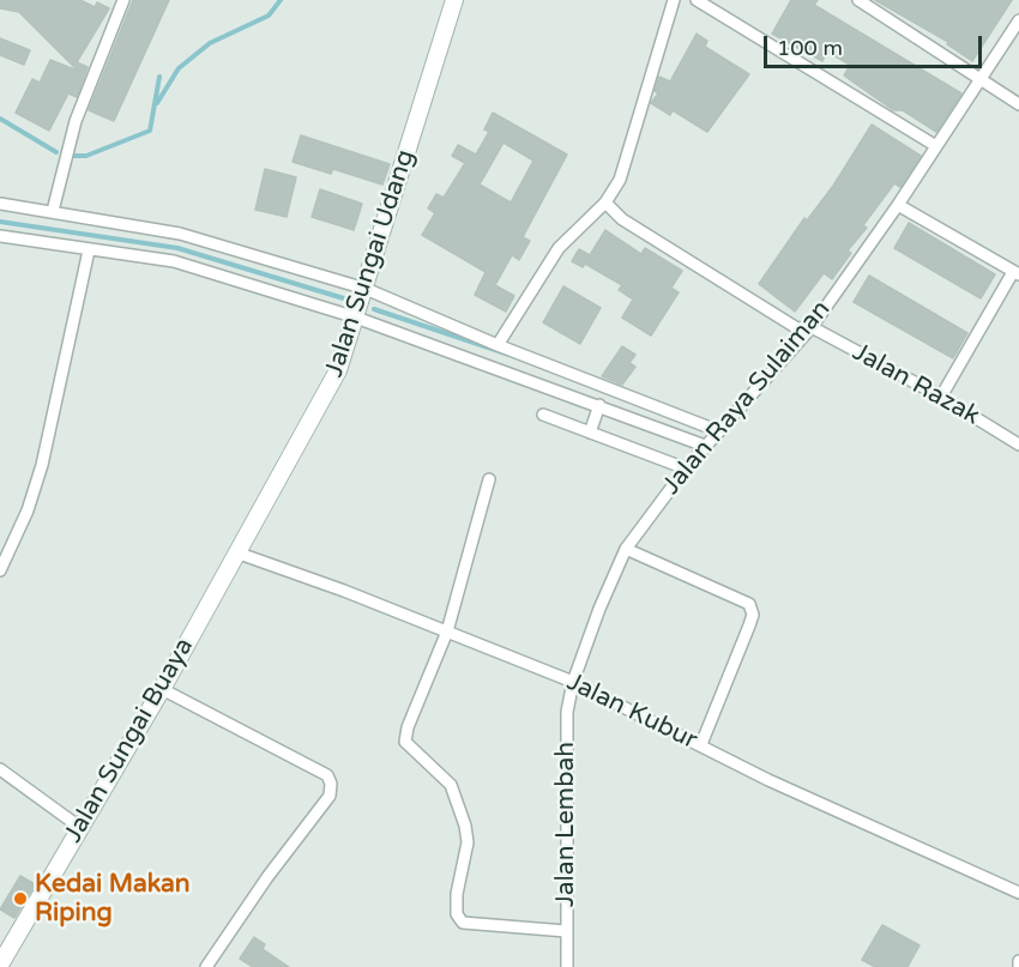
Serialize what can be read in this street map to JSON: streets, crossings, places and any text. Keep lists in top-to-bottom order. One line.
{"streets":{"street":["Jalan Sungai Udang","Jalan Razak","Jalan Raya Sulaiman","Jalan Kubur","Jalan Sungai Buaya","Jalan Lembah"]},"crossings":[["Jalan Sungai Udang","Jalan Kubur"],["Jalan Sungai Udang","Jalan Sungai Buaya"],["Jalan Razak","Jalan Raya Sulaiman"],["Jalan Raya Sulaiman","Jalan Kubur"],["Jalan Raya Sulaiman","Jalan Lembah"],["Jalan Kubur","Jalan Sungai Buaya"],["Jalan Kubur","Jalan Lembah"]],"places":["Kedai Makan Riping"],"scale_bar":"100 m"}
